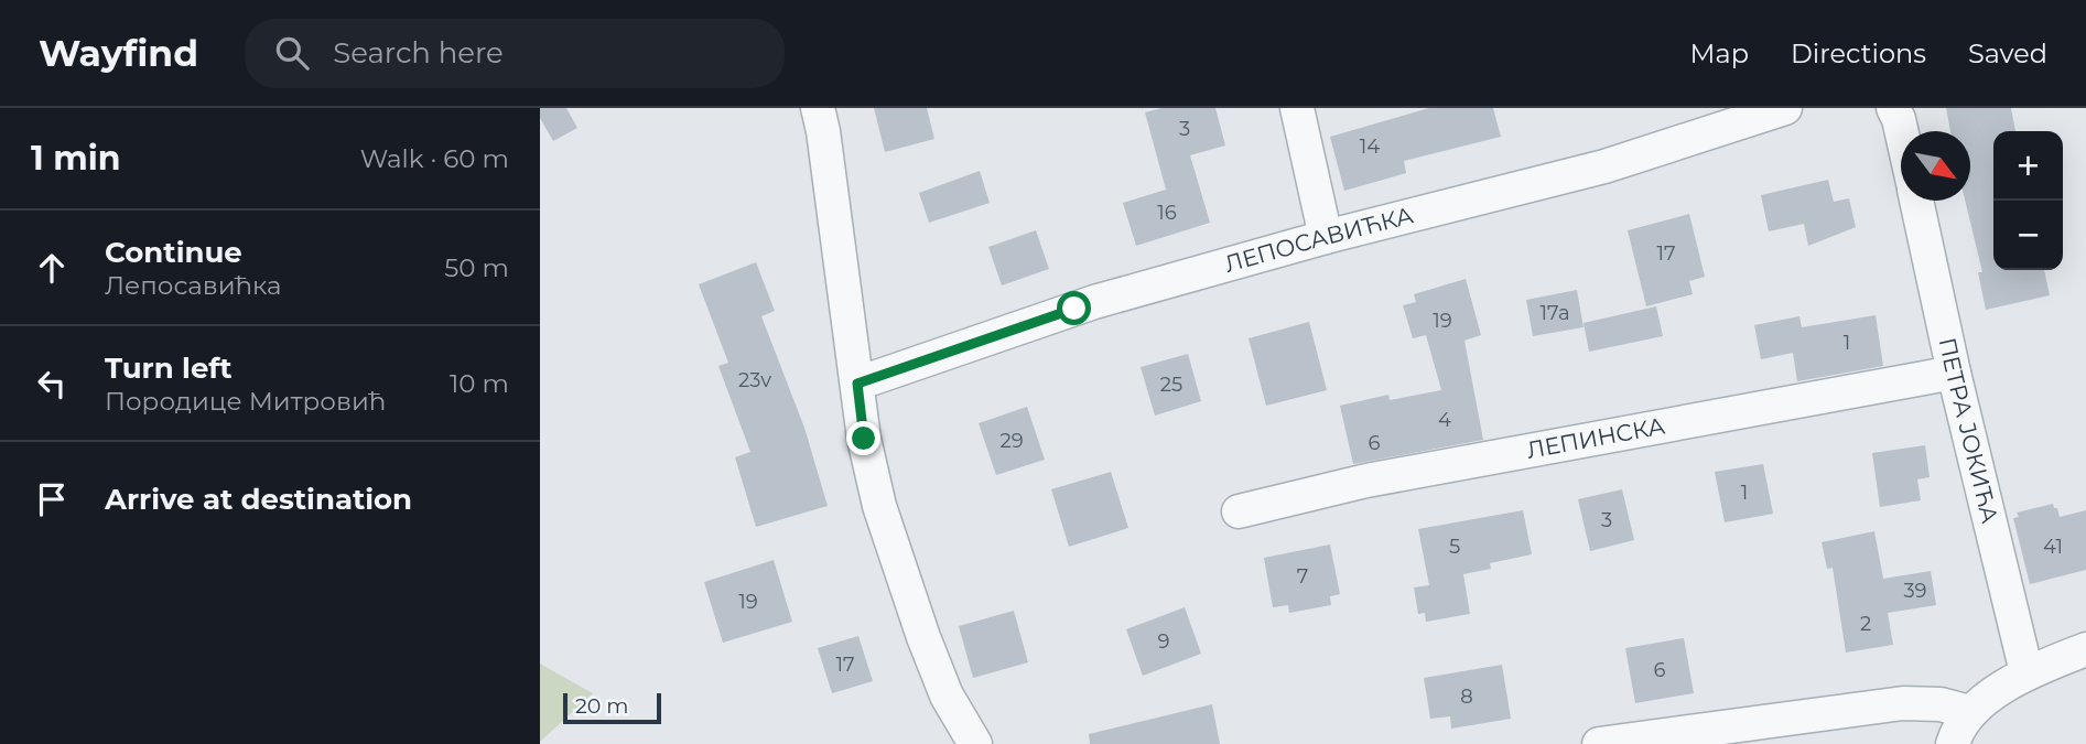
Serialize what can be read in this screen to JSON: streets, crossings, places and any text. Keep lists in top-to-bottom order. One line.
{"streets":{"street":["ЛЕПОСАВИЋКА","ПЕТРА ЈОКИЋА","ЛЕПИНСКА"]},"crossings":[["ПЕТРА ЈОКИЋА","ЛЕПИНСКА"]],"house_numbers":["3","14","16","17","17a","19","1","23v","25","4","29","6","1","3","5","41","7","39","19","2","9","17","6","8"],"scale_bar":"20 m","north":"bottom right","page":{"header":"Wayfind","search":"Search here","nav":["Map","Directions","Saved"],"heading":["1 min","Walk · 60 m"],"map_buttons":["+","−"],"list":[["Continue","Лепосавићка","50 m"],["Turn left","Породице Митровић","10 m"],"Arrive at destination"],"scale":"20 m"}}
